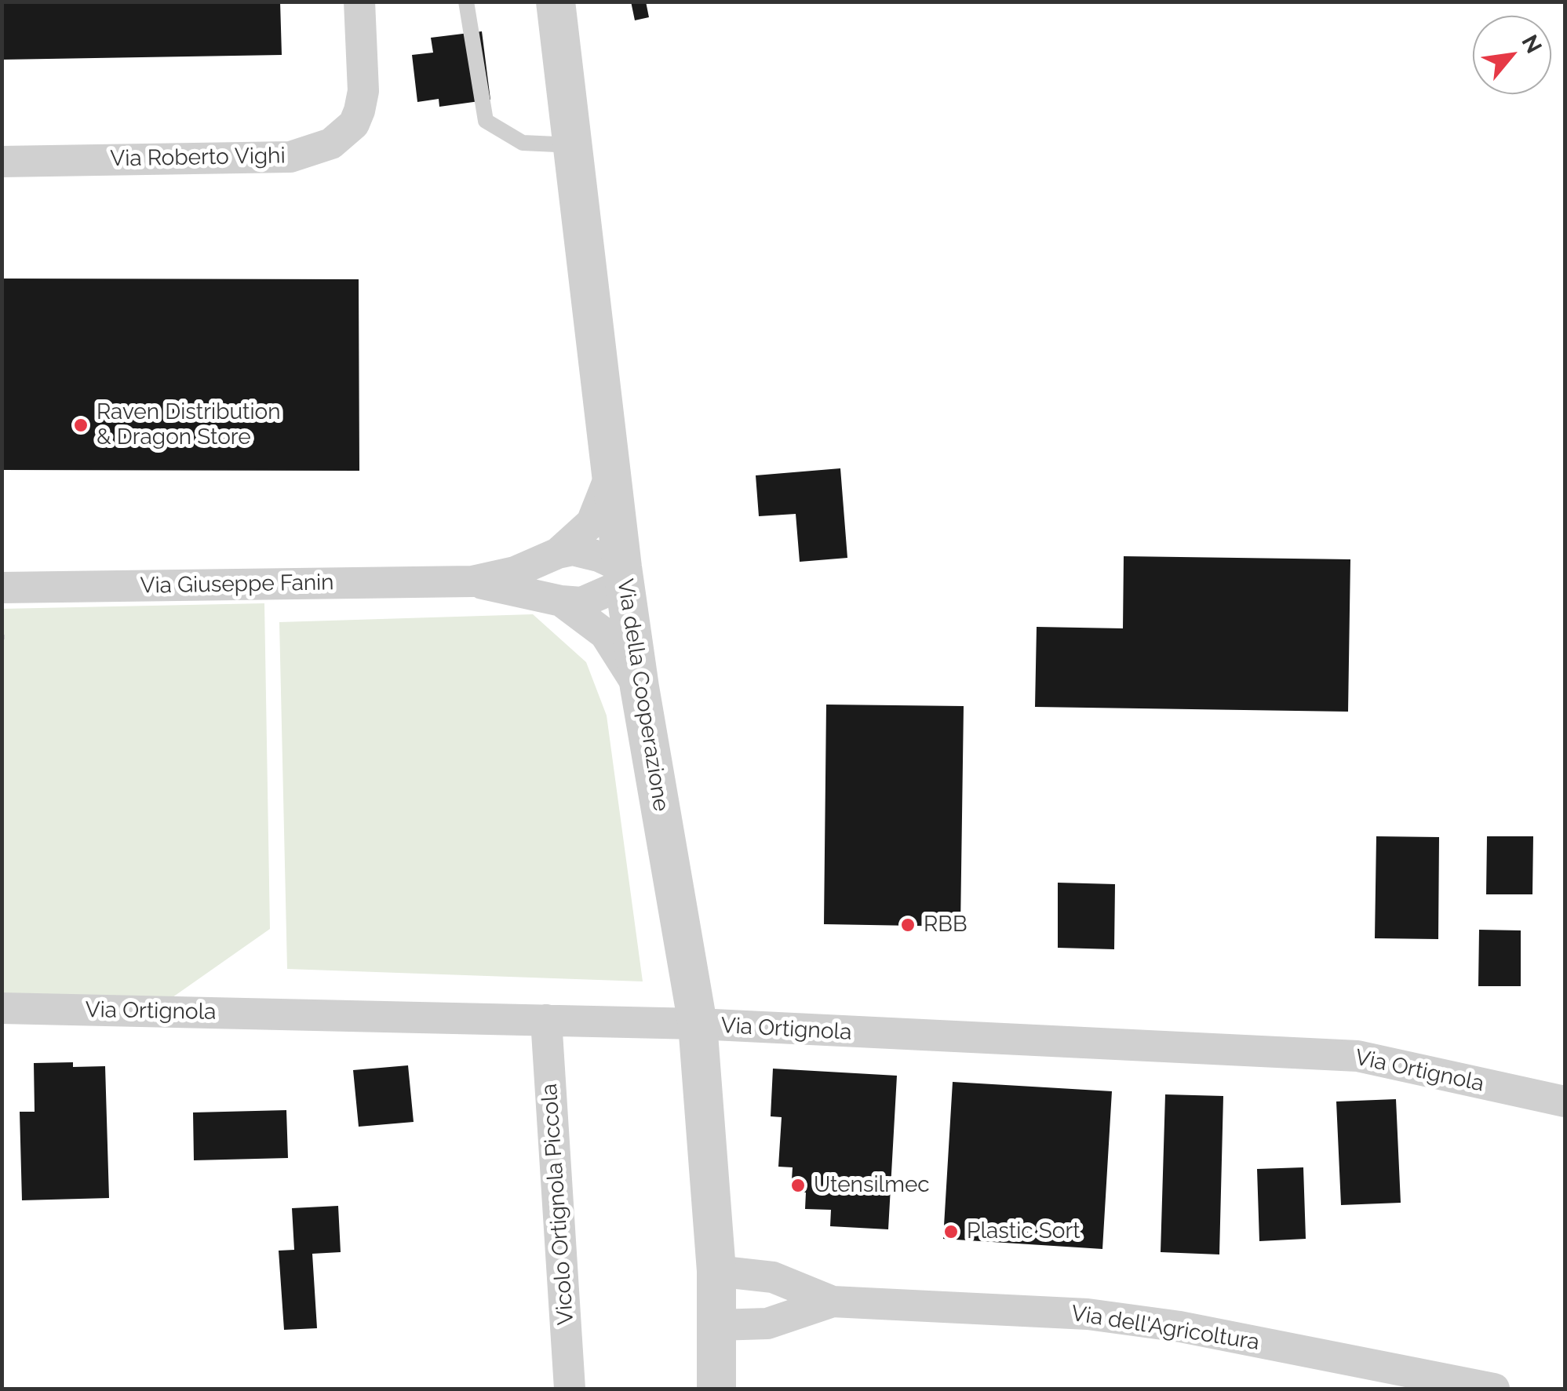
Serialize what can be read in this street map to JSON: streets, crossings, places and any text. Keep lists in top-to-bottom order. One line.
{"streets":{"street":["Via Roberto Vighi","Via Giuseppe Fanin","Via della Cooperazione","Via Ortignola","Vicolo Ortignola Piccola","Via dell'Agricoltura"]},"crossings":[["Via Giuseppe Fanin","Via della Cooperazione"],["Via della Cooperazione","Via Ortignola"],["Via della Cooperazione","Via dell'Agricoltura"],["Via Ortignola","Vicolo Ortignola Piccola"]],"places":["Raven Distribution & Dragon Store","RBB","Utensilmec","Plastic Sort"],"north":"top right"}
